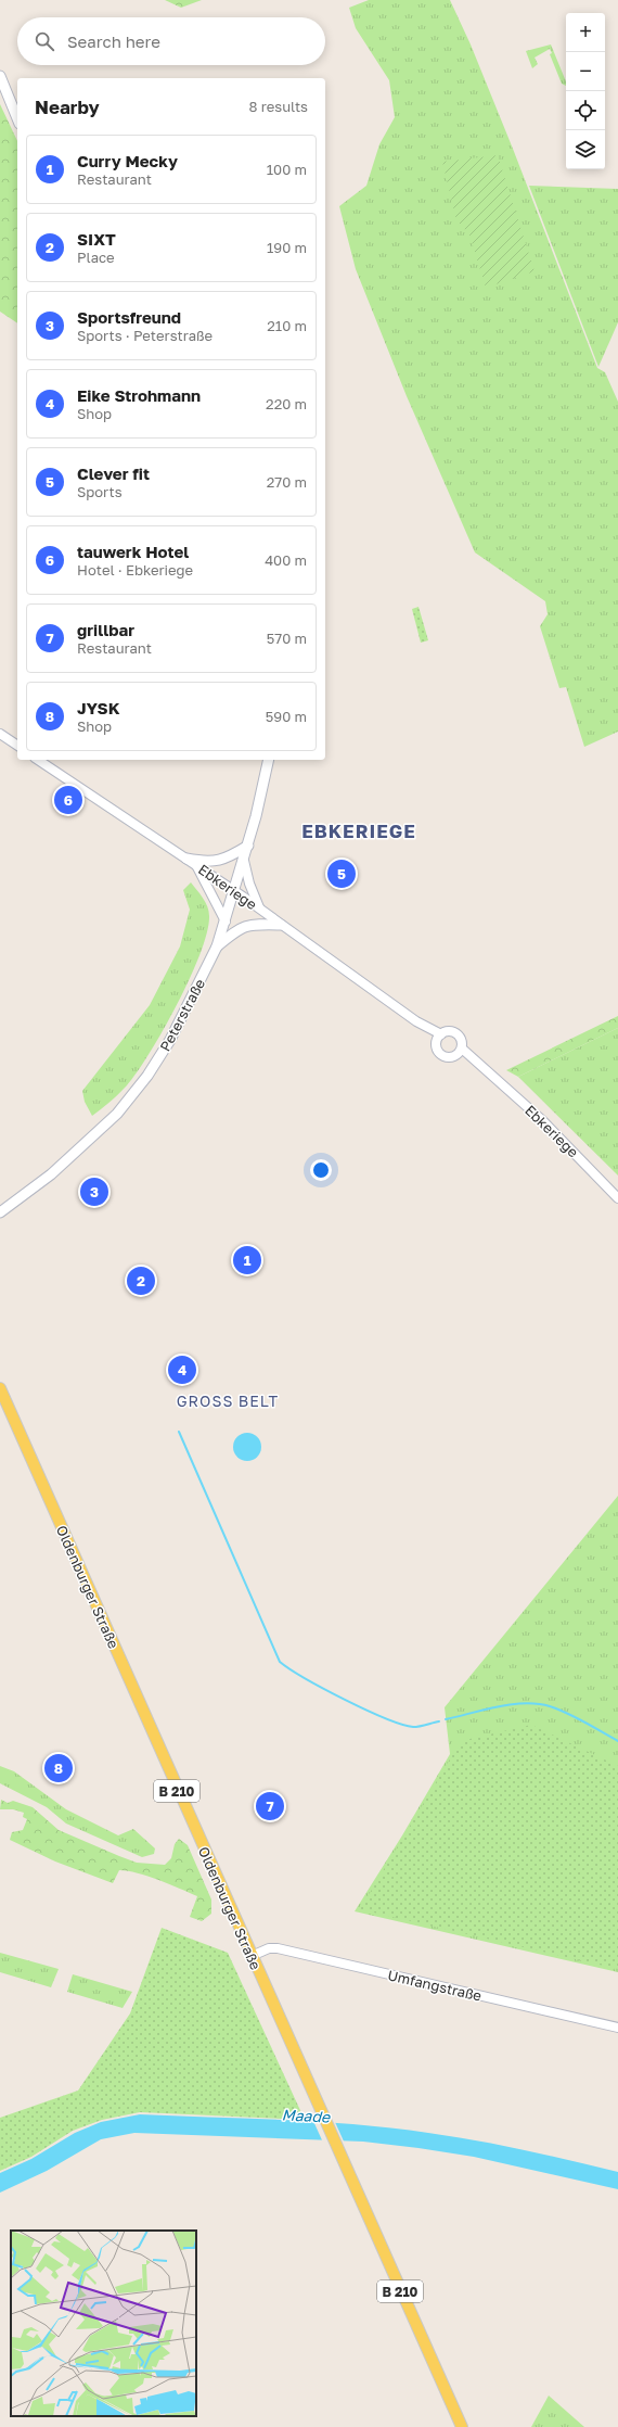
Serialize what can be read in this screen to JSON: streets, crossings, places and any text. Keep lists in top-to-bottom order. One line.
{"streets":{"main road":["Peterstraße","Oldenburger Straße","B 210"],"street":["Ebkeriege","Umfangstraße"]},"crossings":[["Ebkeriege","Peterstraße"],["Oldenburger Straße","Umfangstraße"]],"districts":["EBKERIEGE","GROSS BELT"],"water":["Maade"],"page":{"map_buttons":["+","−"],"search":"Search here","heading":["Nearby","8 results"],"list":[{"mark":"1","name":"Curry Mecky","note":"Restaurant","value":"100 m"},{"mark":"2","name":"SIXT","note":"Place","value":"190 m"},{"mark":"3","name":"Sportsfreund","note":"Sports · Peterstraße","value":"210 m"},{"mark":"4","name":"Eike Strohmann","note":"Shop","value":"220 m"},{"mark":"5","name":"Clever fit","note":"Sports","value":"270 m"},{"mark":"6","name":"tauwerk Hotel","note":"Hotel · Ebkeriege","value":"400 m"},{"mark":"7","name":"grillbar","note":"Restaurant","value":"570 m"},{"mark":"8","name":"JYSK","note":"Shop","value":"590 m"}],"pins":["6","5","3","1","2","4","8","7"]}}
